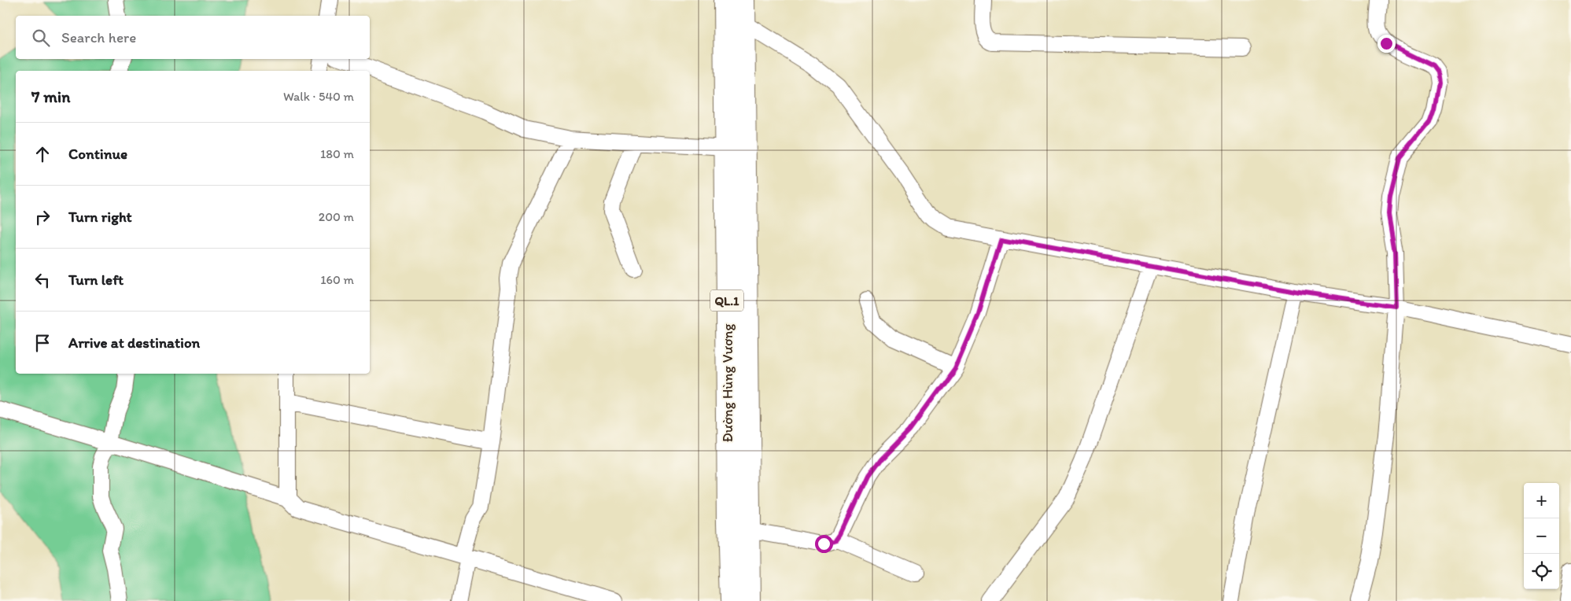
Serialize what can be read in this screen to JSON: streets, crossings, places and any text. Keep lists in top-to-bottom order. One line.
{"streets":{"highway":["QL.1","Đường Hùng Vương"]},"page":{"search":"Search here","heading":["7 min","Walk · 540 m"],"list":[["Continue","180 m"],["Turn right","200 m"],["Turn left","160 m"],"Arrive at destination"],"map_buttons":["+","−"]}}
